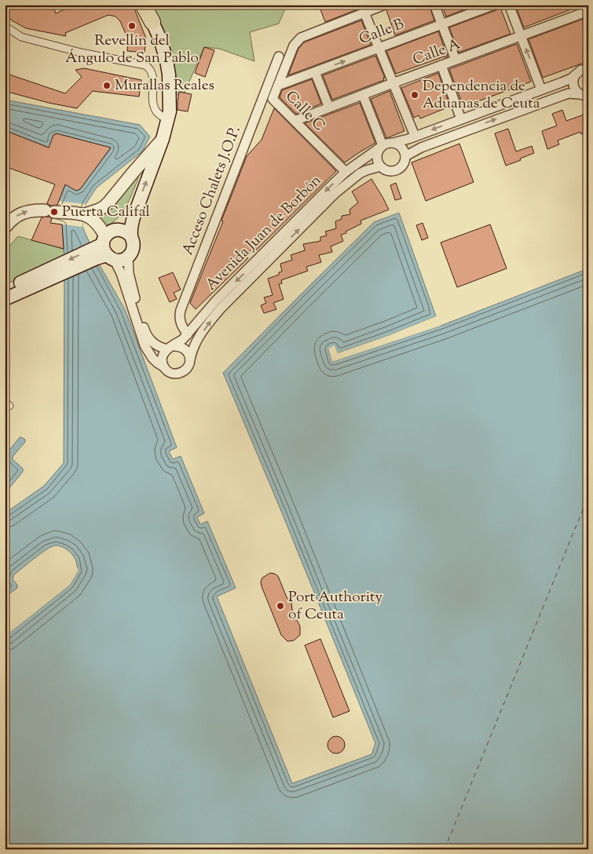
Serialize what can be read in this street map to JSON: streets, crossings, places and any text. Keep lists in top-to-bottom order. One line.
{"streets":{"street":["Calle B","Calle A","Calle C","Acceso Chalets J.O.P.","Avenida Juan de Borbón"]},"crossings":[["Calle B","Calle C"],["Calle A","Calle C"],["Calle C","Avenida Juan de Borbón"],["Acceso Chalets J.O.P.","Avenida Juan de Borbón"]],"places":["Revellín del Ángulo de San Pablo","Murallas Reales","Dependencia de Aduanas de Ceuta","Puerta Califal","Port Authority of Ceuta"]}
